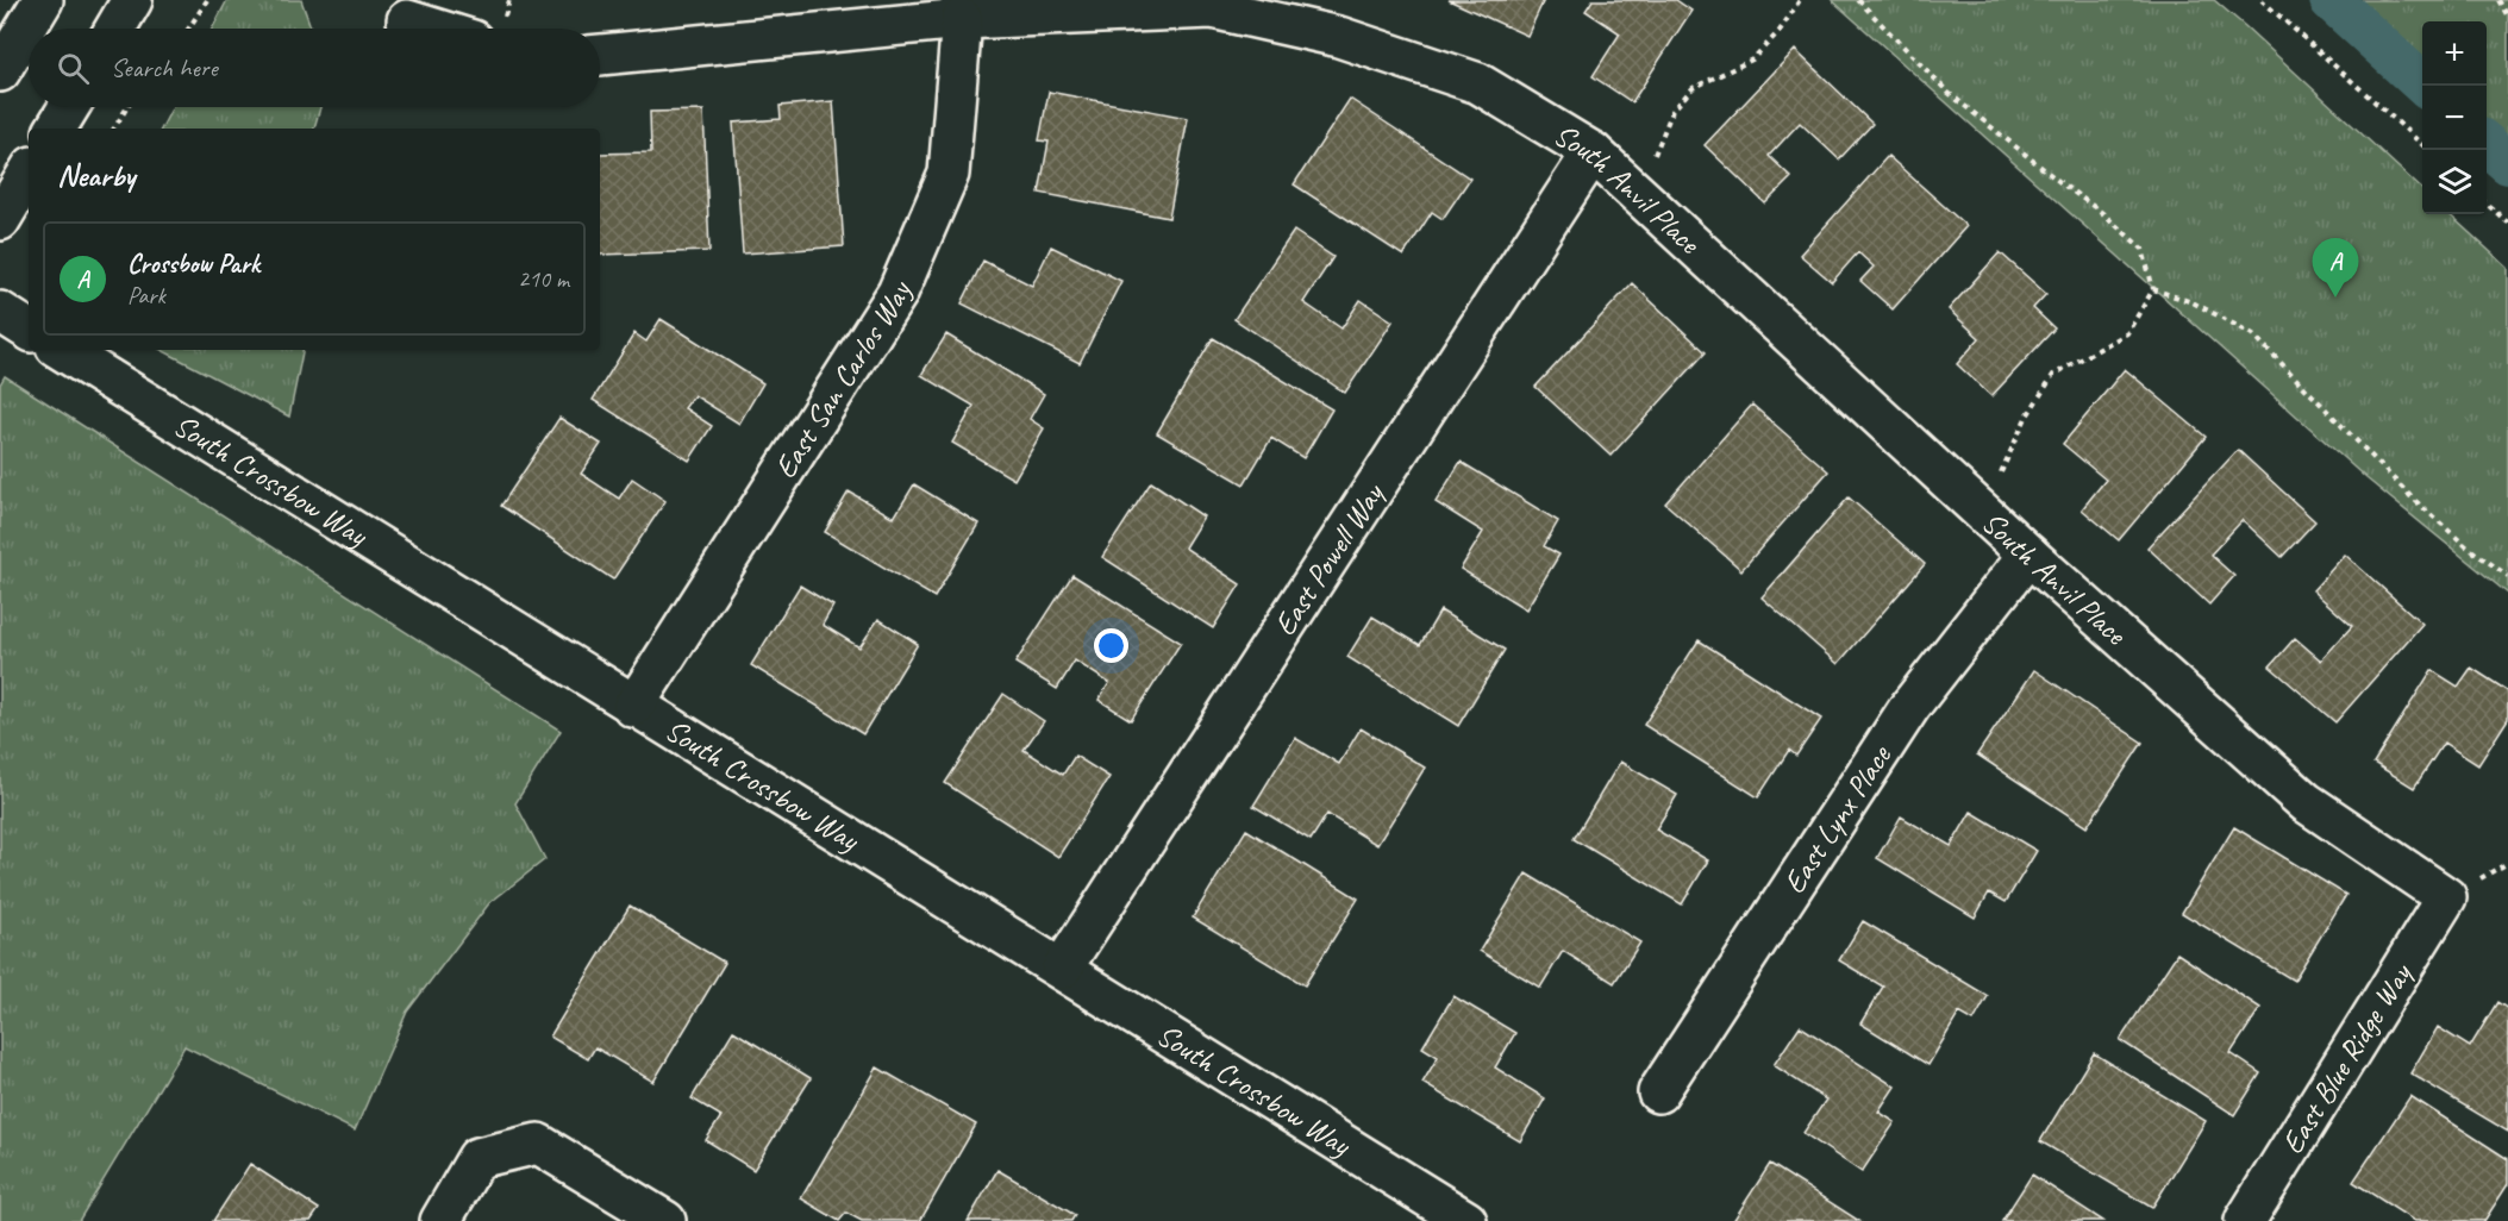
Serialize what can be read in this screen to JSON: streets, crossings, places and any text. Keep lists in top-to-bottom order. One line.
{"streets":{"street":["South Anvil Place","East San Carlos Way","South Crossbow Way","East Powell Way","East Lynx Place","East Blue Ridge Way"]},"crossings":[["South Anvil Place","East San Carlos Way"],["South Anvil Place","East Powell Way"],["South Anvil Place","East Lynx Place"],["South Anvil Place","East Blue Ridge Way"],["East San Carlos Way","South Crossbow Way"],["South Crossbow Way","East Powell Way"]],"page":{"map_buttons":["+","−"],"search":"Search here","heading":"Nearby","list":[{"mark":"A","name":"Crossbow Park","note":"Park","value":"210 m"}],"pins":"A"}}
